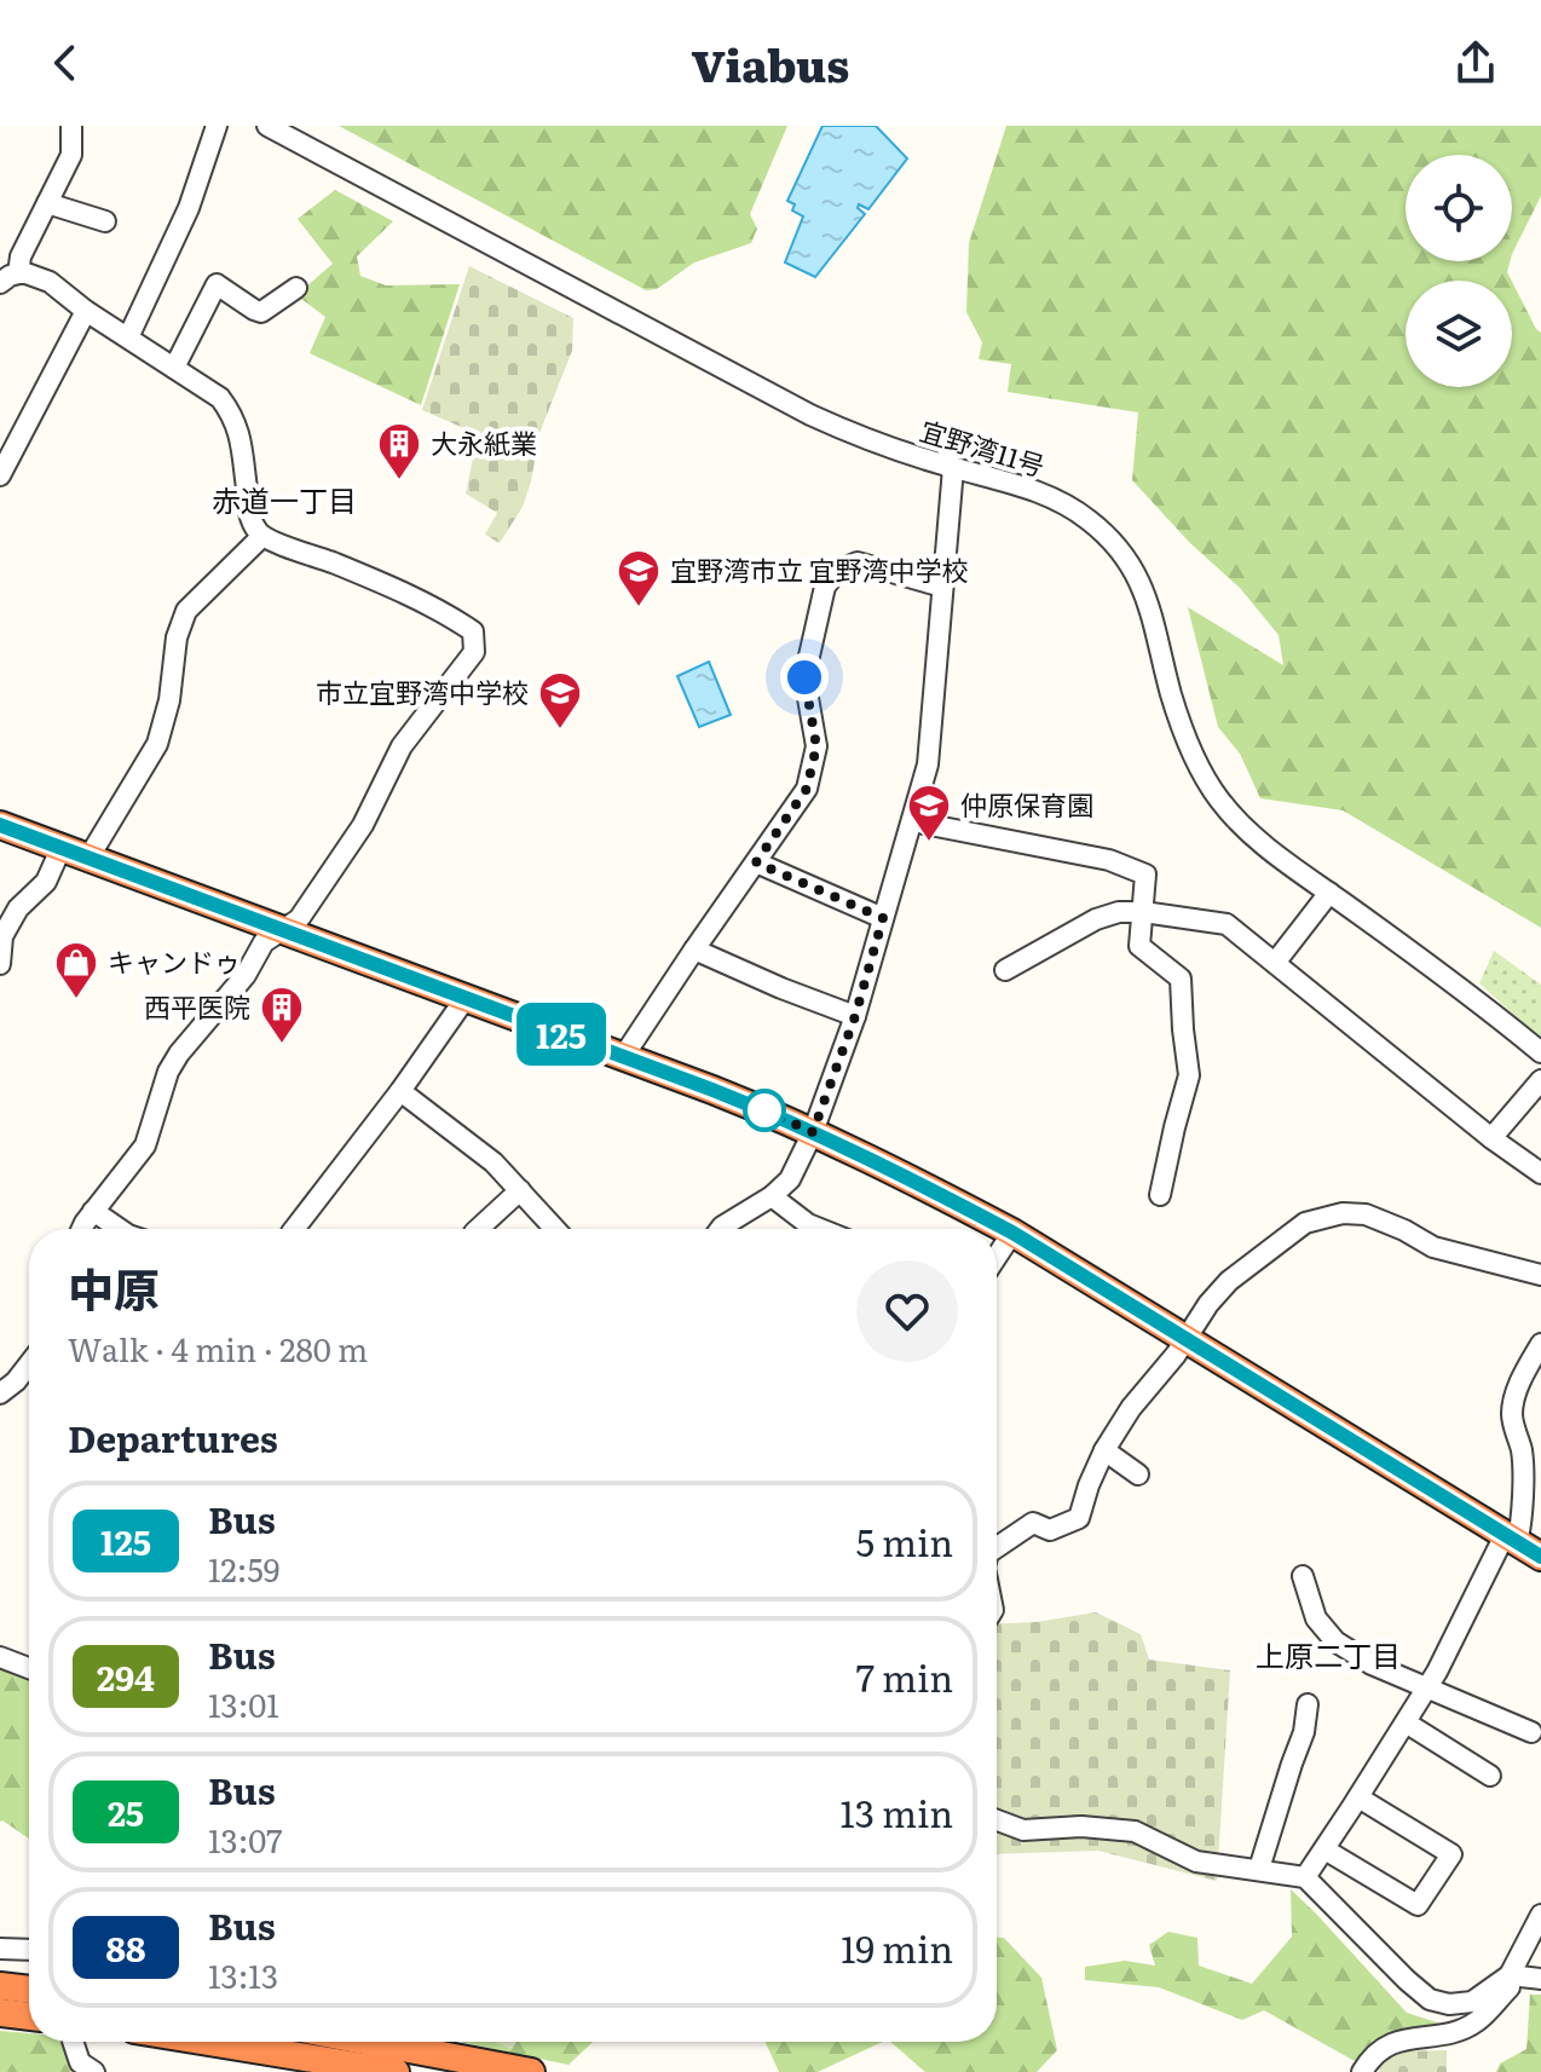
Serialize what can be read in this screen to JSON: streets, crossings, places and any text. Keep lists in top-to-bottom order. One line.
{"streets":{"street":["宜野湾11号"]},"districts":["赤道一丁目","上原二丁目"],"places":{"building":["大永紙業","西平医院"],"school or university":["宜野湾市立 宜野湾中学校","市立宜野湾中学校","仲原保育園"],"shop":["キャンドゥ"]},"lines":["bus line 125"],"page":{"header":"Viabus","on_map":"125","heading":[["中原","Walk · 4 min · 280 m"],"Departures"],"list":[{"mark":"125","name":"Bus","note":"12:59","value":"5 min"},{"mark":"294","name":"Bus","note":"13:01","value":"7 min"},{"mark":"25","name":"Bus","note":"13:07","value":"13 min"},{"mark":"88","name":"Bus","note":"13:13","value":"19 min"}]}}
